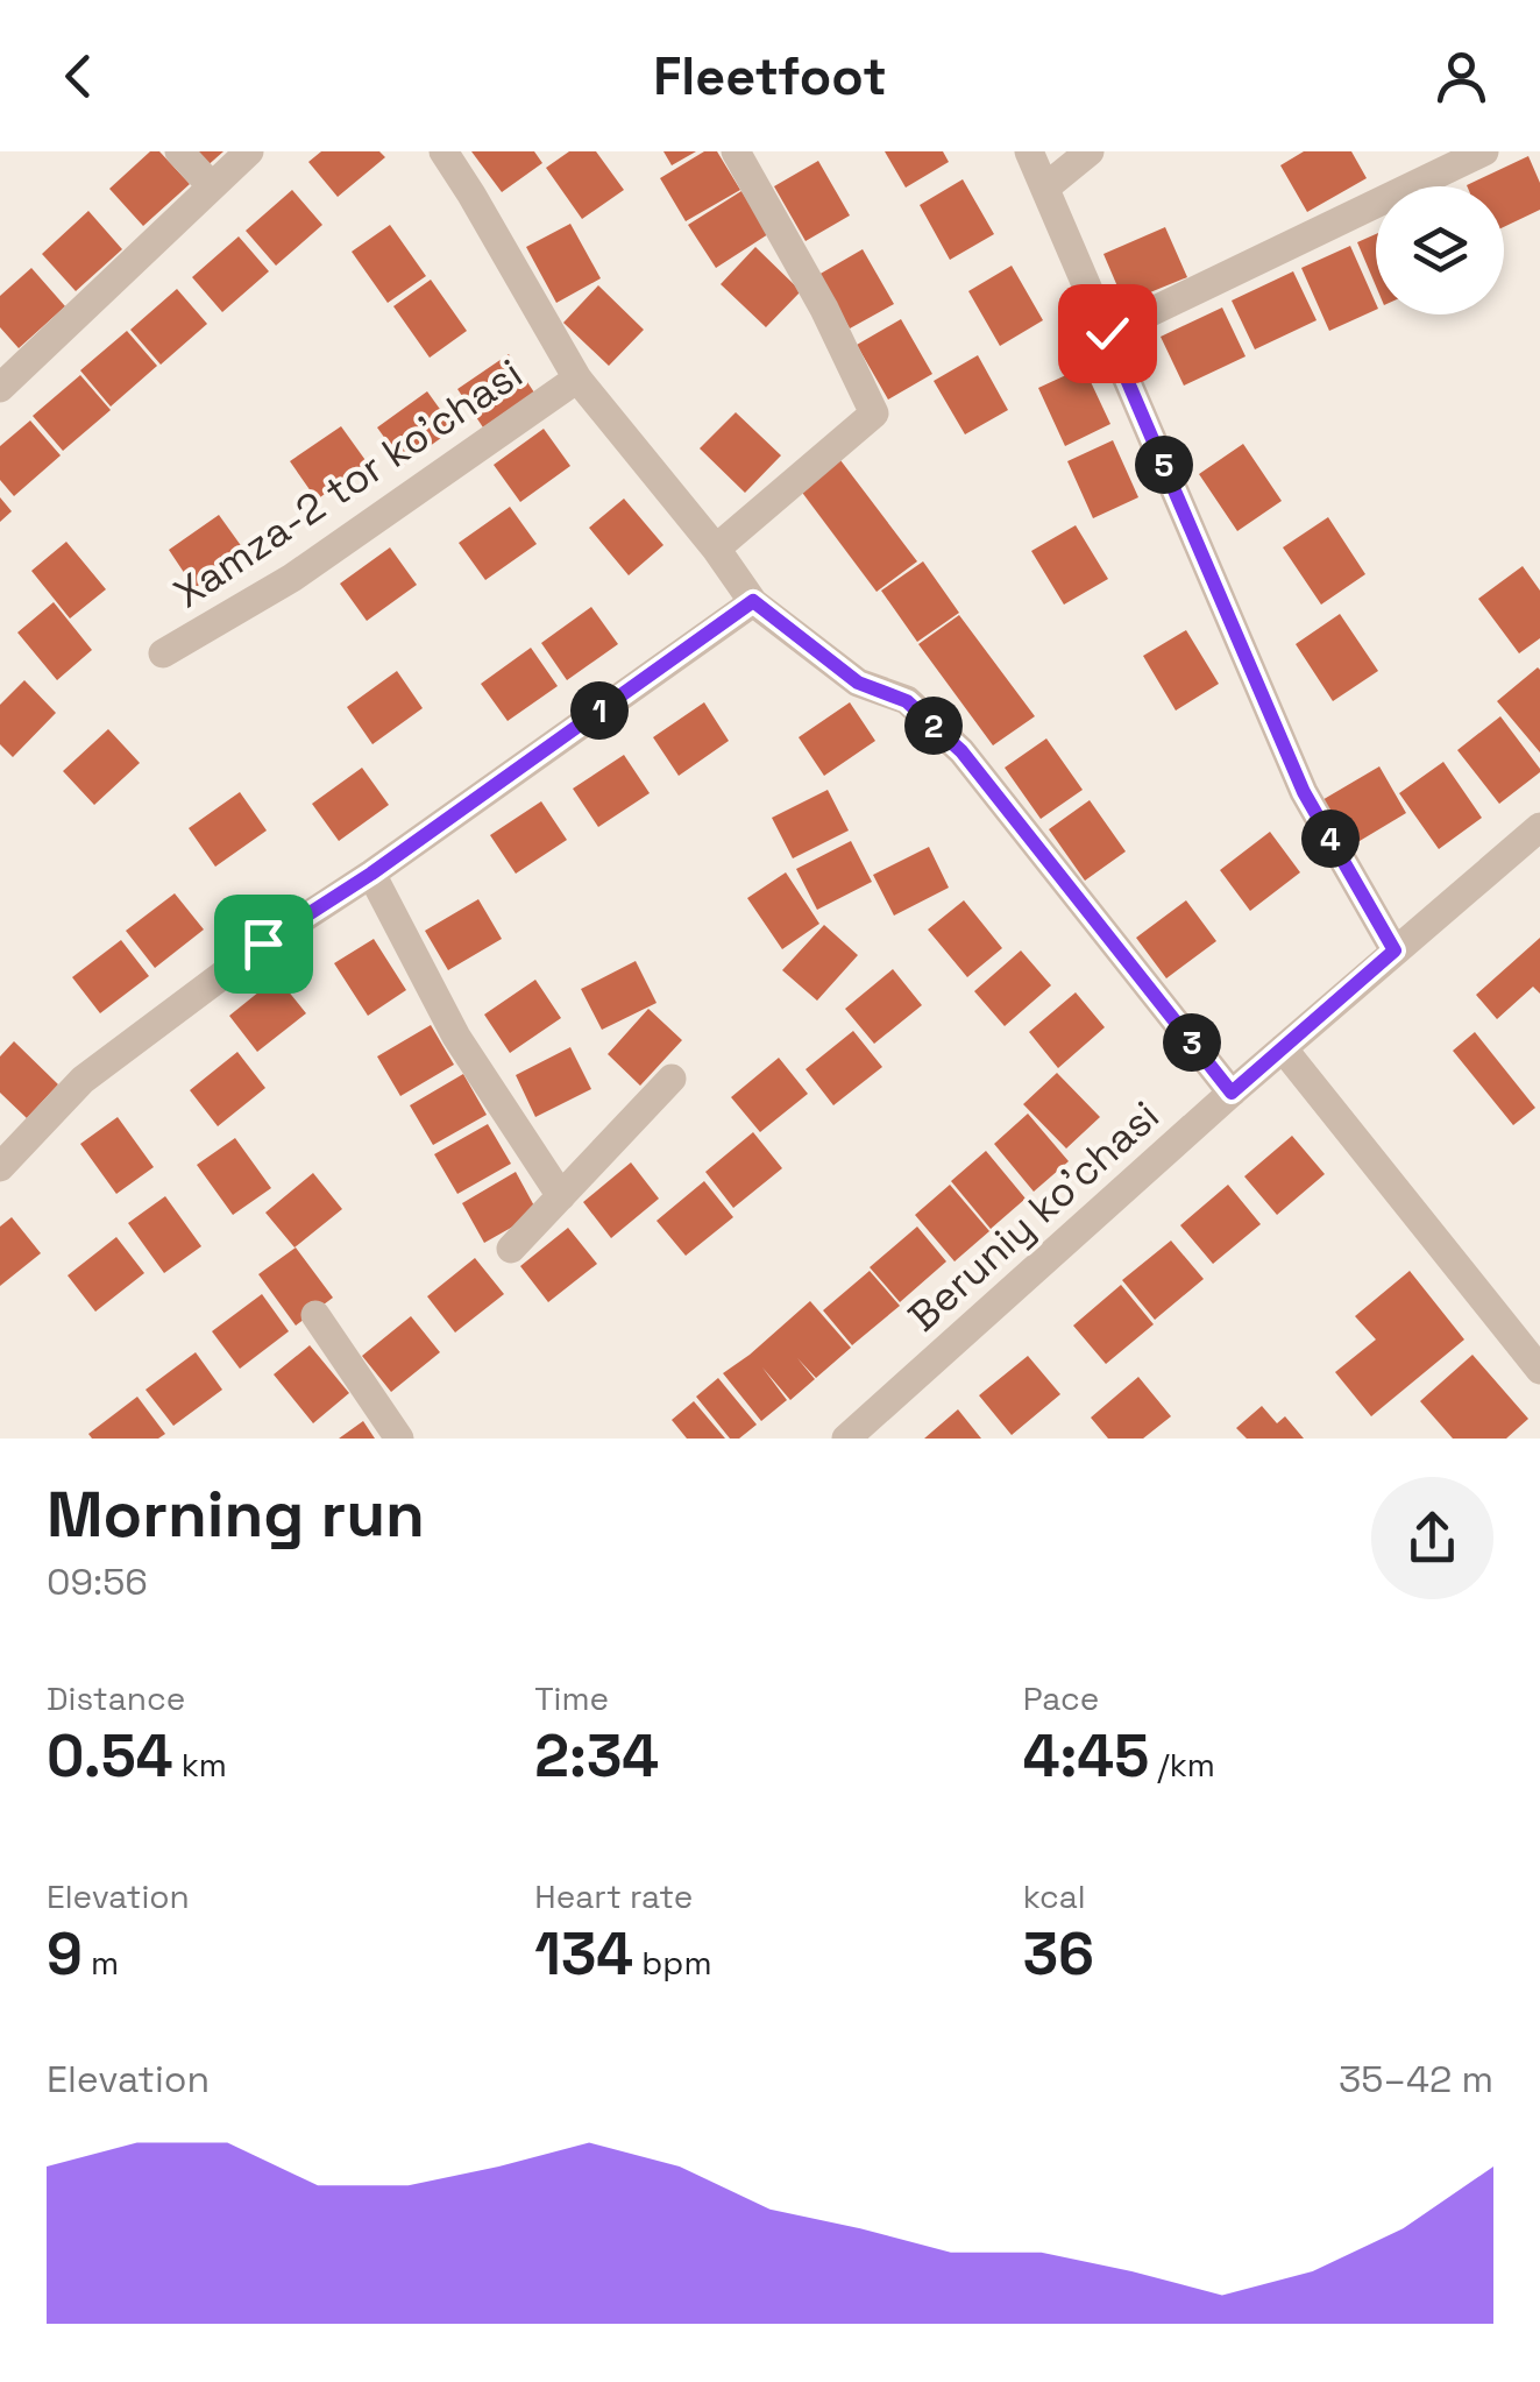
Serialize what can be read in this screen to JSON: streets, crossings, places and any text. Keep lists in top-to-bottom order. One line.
{"streets":{"street":["Xamza-2 tor ko'chasi","Beruniy ko'chasi"]},"page":{"header":"Fleetfoot","pins":["5","1","2","4","3"],"heading":["Morning run","09:56"],"stats":[["Distance","0.54 km"],["Time","2:34"],["Pace","4:45 /km"],["Elevation","9 m"],["Heart rate","134 bpm"],["kcal","36"]],"chart":["Elevation","35–42 m"]}}
